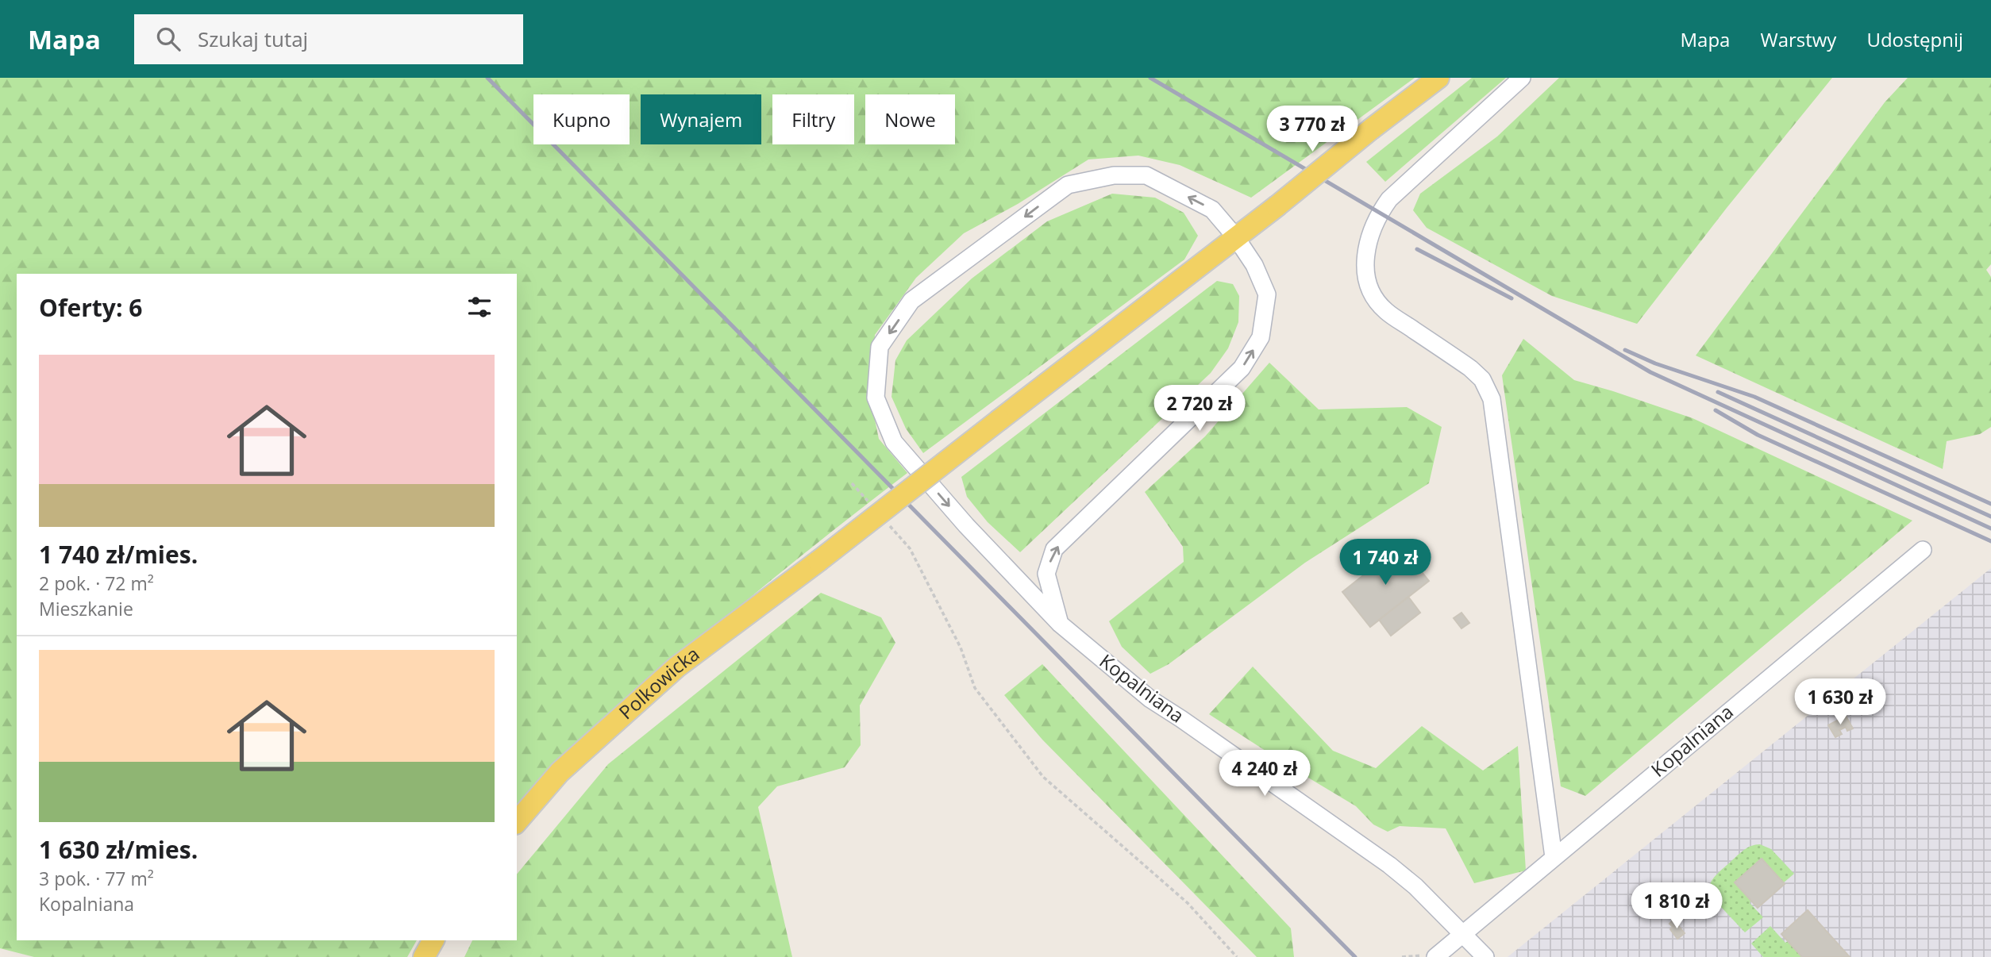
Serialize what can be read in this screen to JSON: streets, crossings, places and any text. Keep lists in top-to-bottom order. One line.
{"streets":{"main road":["Polkowicka"],"street":["Kopalniana"]},"crossings":[["Polkowicka","Kopalniana"]],"page":{"header":"Mapa","search":"Szukaj tutaj","nav":["Mapa","Warstwy","Udostępnij"],"chip":["Kupno","Wynajem","Filtry","Nowe"],"price":["3 770 zł","2 720 zł","1 740 zł","1 630 zł","4 240 zł","1 810 zł"],"heading":"Oferty: 6","list":[{"name":"1 740 zł/mies.","note":"2 pok. · 72 m² · Mieszkanie"},{"name":"1 630 zł/mies.","note":"3 pok. · 77 m² · Kopalniana"}]}}
